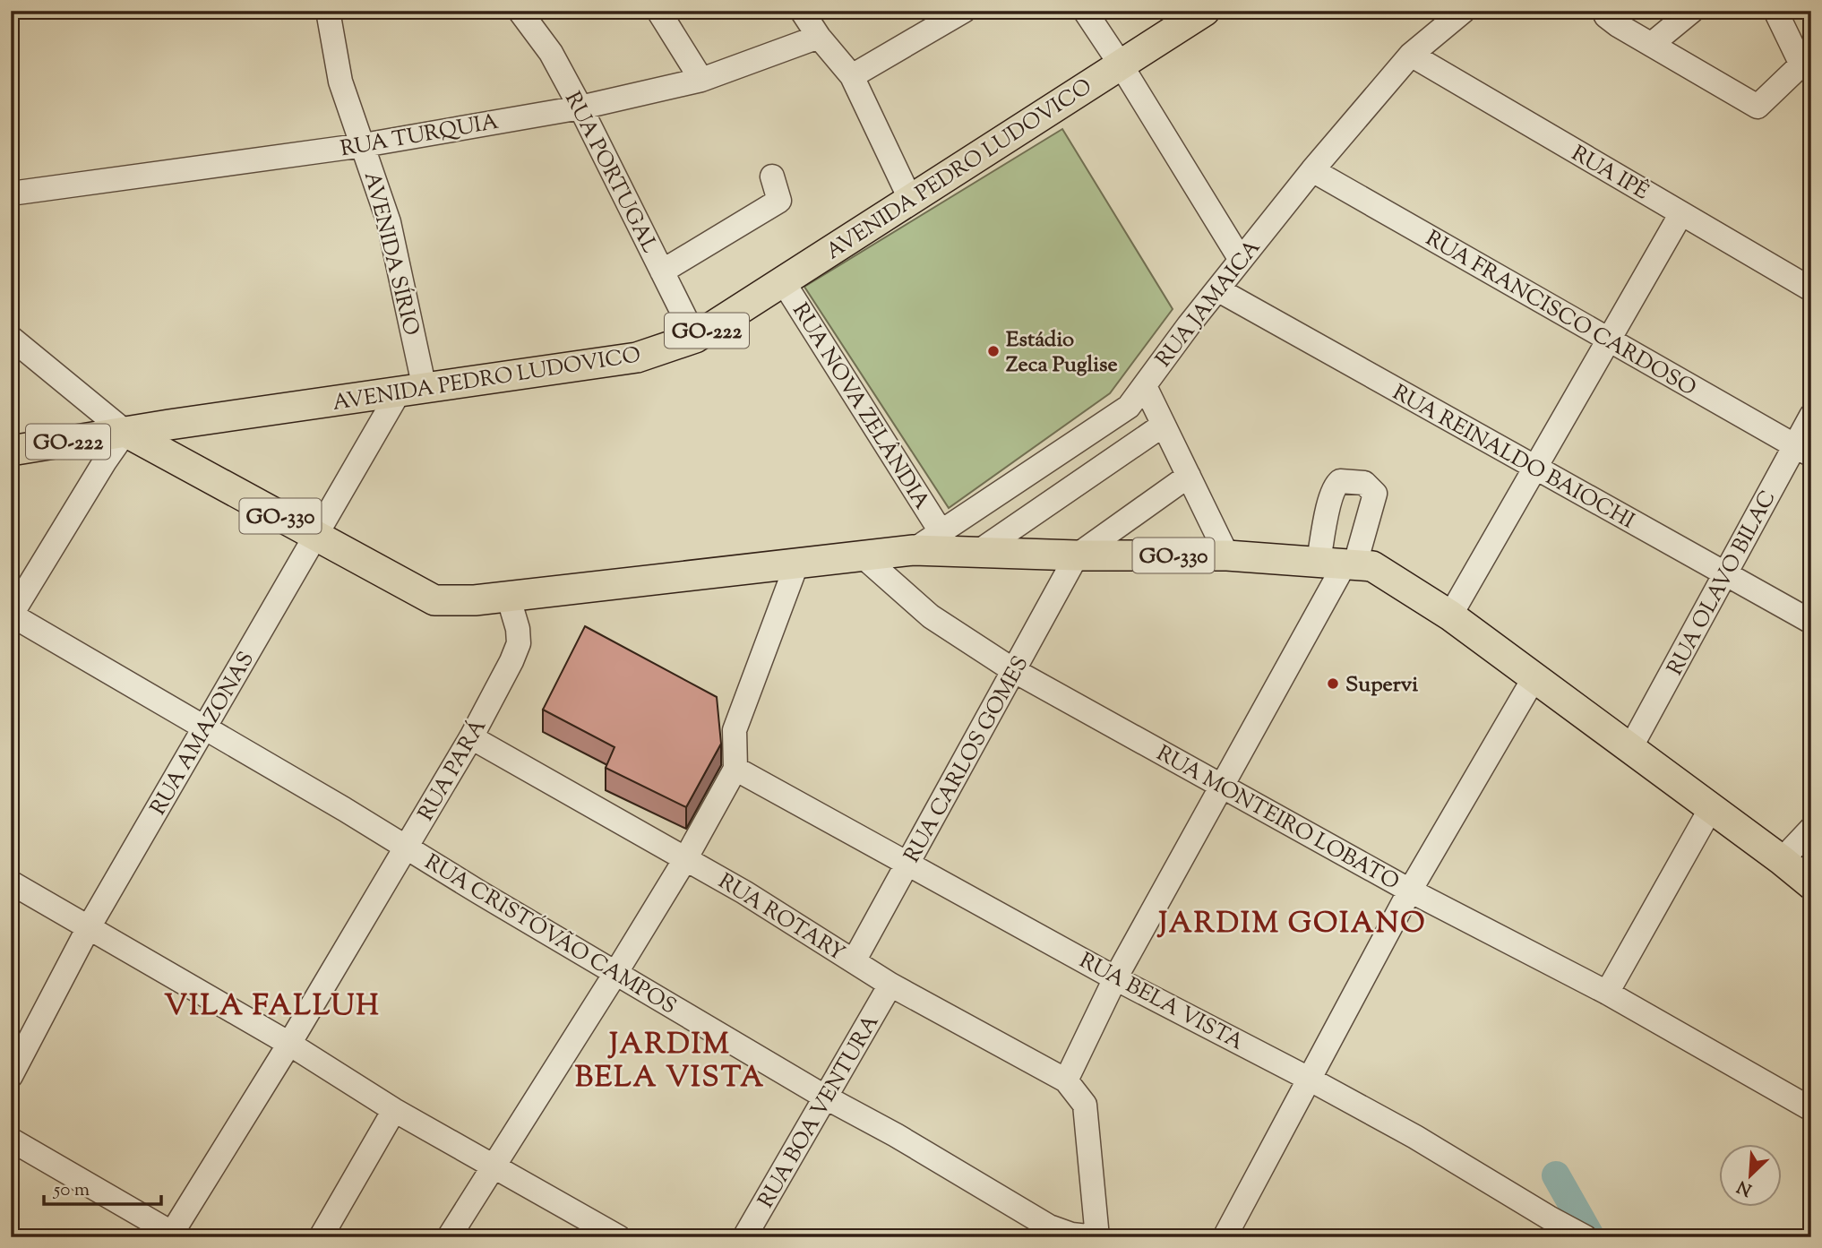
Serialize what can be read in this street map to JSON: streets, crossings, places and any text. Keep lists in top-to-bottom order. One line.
{"streets":{"main road":["AVENIDA PEDRO LUDOVICO","GO-222","GO-330"],"street":["RUA TURQUIA","RUA PORTUGAL","RUA IPÊ","AVENIDA SÍRIO","RUA JAMAICA","RUA FRANCISCO CARDOSO","RUA NOVA ZELÂNDIA","RUA REINALDO BAIOCHI","RUA OLAVO BILAC","RUA AMAZONAS","RUA CARLOS GOMES","RUA PARÁ","RUA MONTEIRO LOBATO","RUA ROTARY","RUA CRISTÓVÃO CAMPOS","RUA BELA VISTA","RUA BOA VENTURA"]},"crossings":[["RUA TURQUIA","RUA PORTUGAL"],["RUA TURQUIA","AVENIDA SÍRIO"],["AVENIDA PEDRO LUDOVICO","RUA PORTUGAL"],["AVENIDA PEDRO LUDOVICO","AVENIDA SÍRIO"],["AVENIDA PEDRO LUDOVICO","RUA NOVA ZELÂNDIA"],["AVENIDA PEDRO LUDOVICO","GO-330"],["AVENIDA PEDRO LUDOVICO","RUA AMAZONAS"],["RUA IPÊ","RUA JAMAICA"],["AVENIDA SÍRIO","RUA AMAZONAS"],["RUA JAMAICA","RUA FRANCISCO CARDOSO"],["RUA JAMAICA","RUA NOVA ZELÂNDIA"],["RUA JAMAICA","RUA REINALDO BAIOCHI"],["RUA JAMAICA","GO-330"],["RUA FRANCISCO CARDOSO","RUA OLAVO BILAC"],["RUA REINALDO BAIOCHI","RUA OLAVO BILAC"],["GO-330","RUA OLAVO BILAC"],["GO-330","RUA AMAZONAS"],["GO-330","RUA CARLOS GOMES"],["GO-330","RUA PARÁ"],["GO-330","RUA MONTEIRO LOBATO"],["RUA AMAZONAS","RUA CRISTÓVÃO CAMPOS"],["RUA CARLOS GOMES","RUA MONTEIRO LOBATO"],["RUA CARLOS GOMES","RUA ROTARY"],["RUA CARLOS GOMES","RUA BELA VISTA"],["RUA PARÁ","RUA ROTARY"],["RUA PARÁ","RUA CRISTÓVÃO CAMPOS"],["RUA ROTARY","RUA CRISTÓVÃO CAMPOS"],["RUA ROTARY","RUA BOA VENTURA"],["RUA CRISTÓVÃO CAMPOS","RUA BOA VENTURA"]],"districts":["JARDIM GOIANO","VILA FALLUH","JARDIM BELA VISTA"],"places":["Estádio Zeca Puglise","Supervi"],"scale_bar":"50 m","north":"bottom left"}
